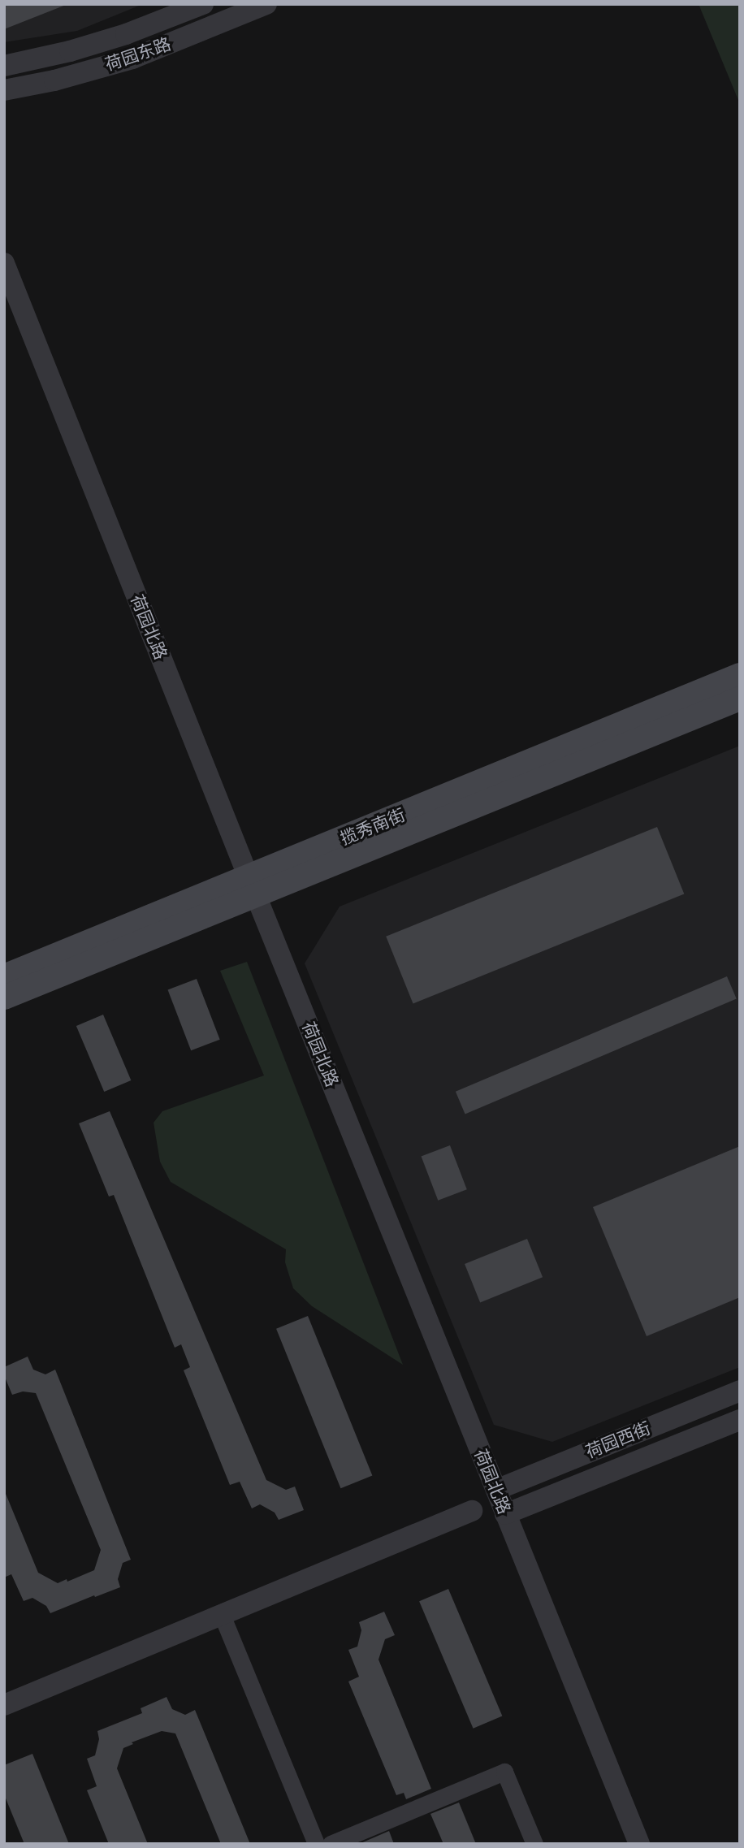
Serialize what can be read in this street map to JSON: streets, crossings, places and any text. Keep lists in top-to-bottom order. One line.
{"streets":{"main road":["揽秀南街"],"street":["荷园东路","荷园北路","荷园西街"]},"crossings":[["荷园北路","揽秀南街"],["荷园北路","荷园西街"]]}
